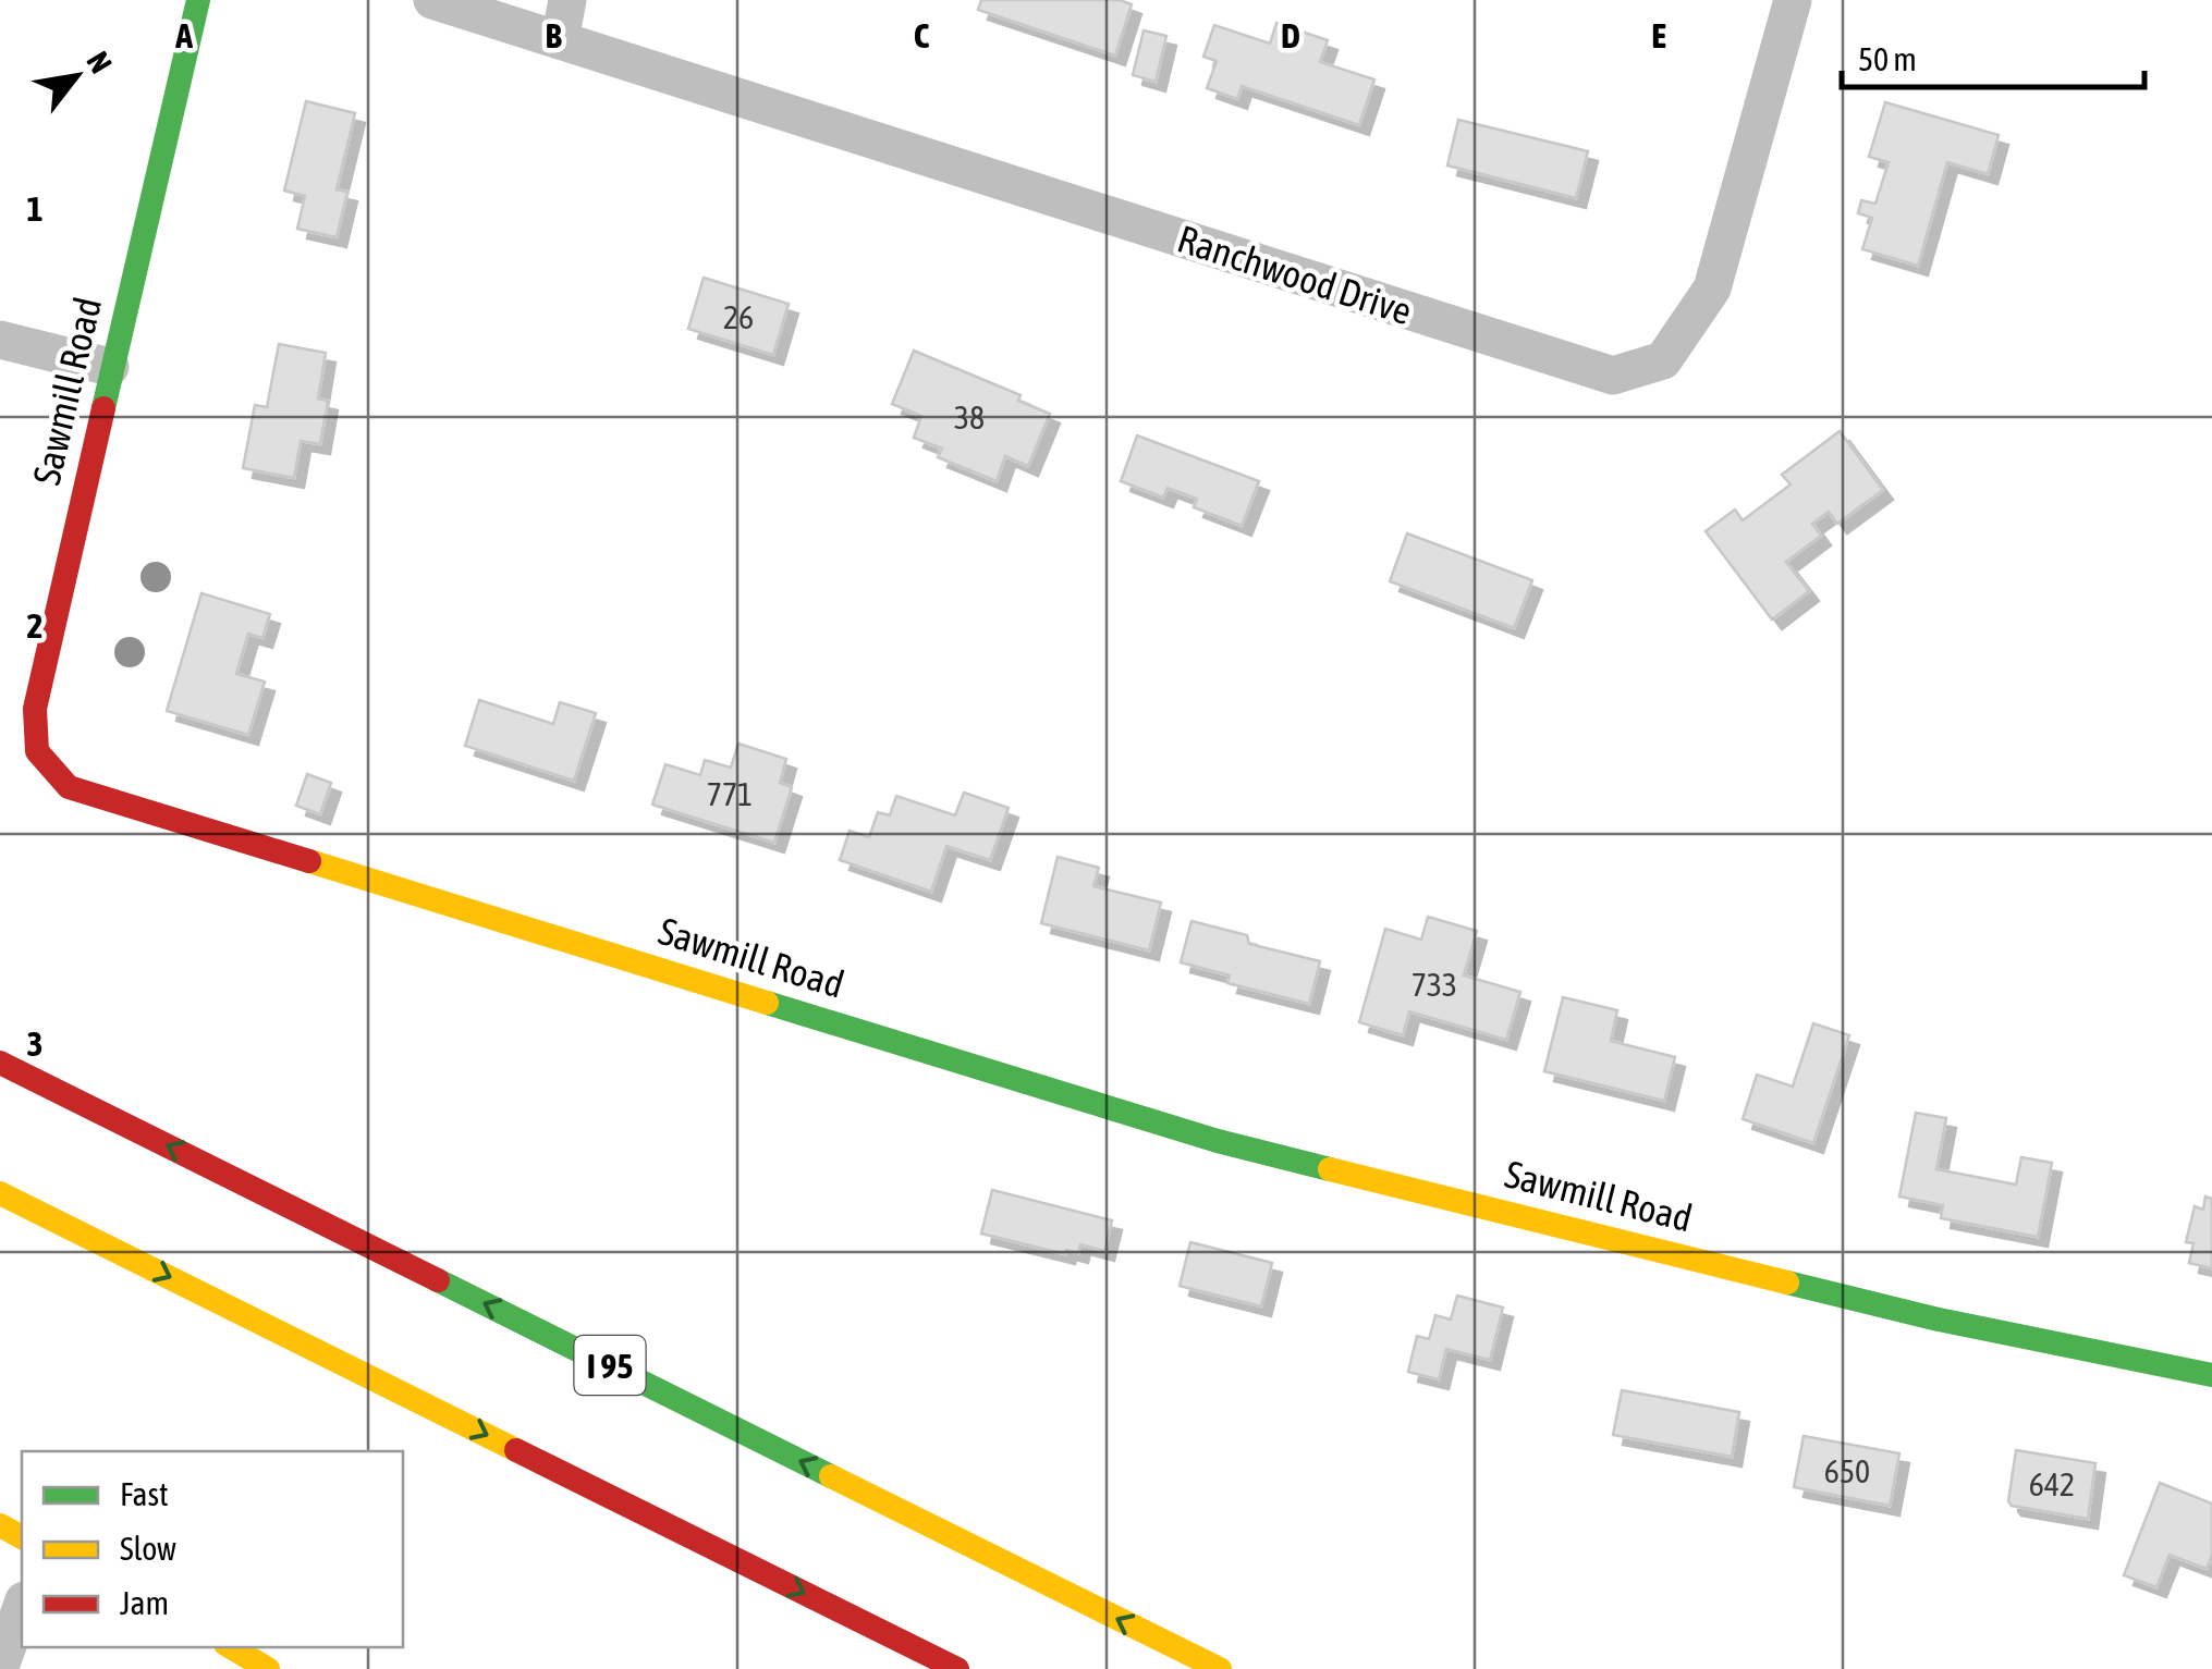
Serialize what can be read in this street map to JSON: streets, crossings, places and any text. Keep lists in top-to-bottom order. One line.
{"streets":{"main road":["Sawmill Road","I 95"],"street":["Ranchwood Drive"]},"house_numbers":["26","38","771","733","650","642"],"legend":["Fast","Slow","Jam"],"scale_bar":"50 m","north":"top right","grid":{"columns":["A","B","C","D","E"],"rows":["1","2","3"]}}
